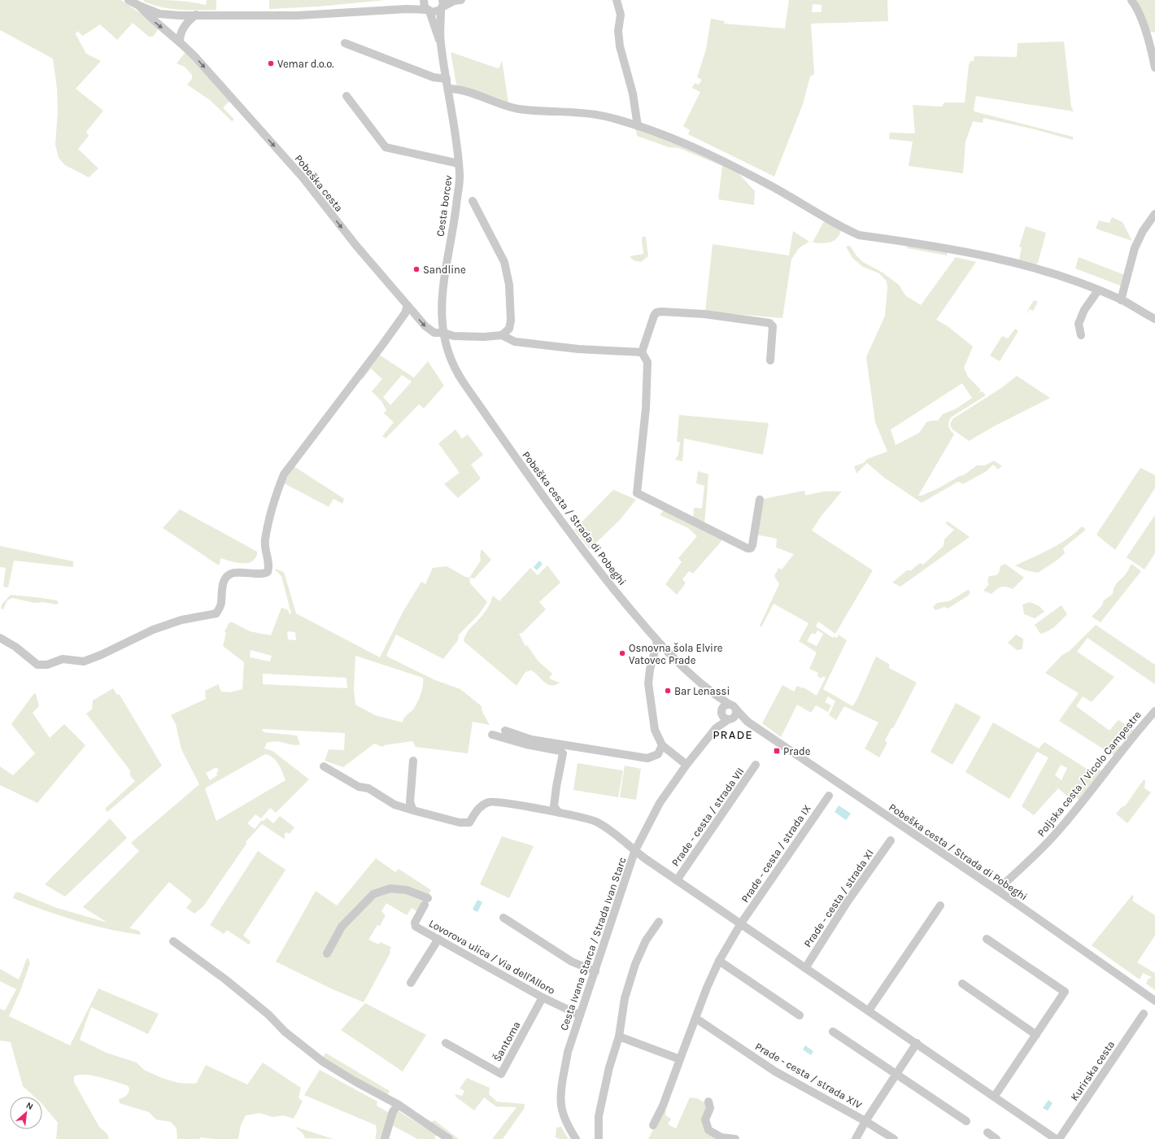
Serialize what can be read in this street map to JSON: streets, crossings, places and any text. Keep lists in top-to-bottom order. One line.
{"streets":{"street":["Pobeška cesta","Cesta borcev","Pobeška cesta / Strada di Pobeghi","Poljska cesta / Vicolo Campestre","Prade - cesta / strada VII","Prade - cesta / strada IX","Prade - cesta / strada XI","Cesta Ivana Starca / Strada Ivan Starc","Lovorova ulica / Via dell'Alloro","Šantoma","Kurirska cesta","Prade - cesta / strada XIV"]},"crossings":[["Pobeška cesta","Cesta borcev"],["Pobeška cesta","Pobeška cesta / Strada di Pobeghi"],["Cesta borcev","Pobeška cesta / Strada di Pobeghi"],["Pobeška cesta / Strada di Pobeghi","Poljska cesta / Vicolo Campestre"],["Pobeška cesta / Strada di Pobeghi","Cesta Ivana Starca / Strada Ivan Starc"],["Prade - cesta / strada IX","Prade - cesta / strada XIV"],["Cesta Ivana Starca / Strada Ivan Starc","Lovorova ulica / Via dell'Alloro"],["Lovorova ulica / Via dell'Alloro","Šantoma"]],"one_way":["Pobeška cesta"],"districts":["PRADE"],"places":{"other":["Vemar d.o.o.","Sandline","Osnovna šola Elvire Vatovec Prade","Bar Lenassi"],"transit":["Prade"]},"north":"top right"}
